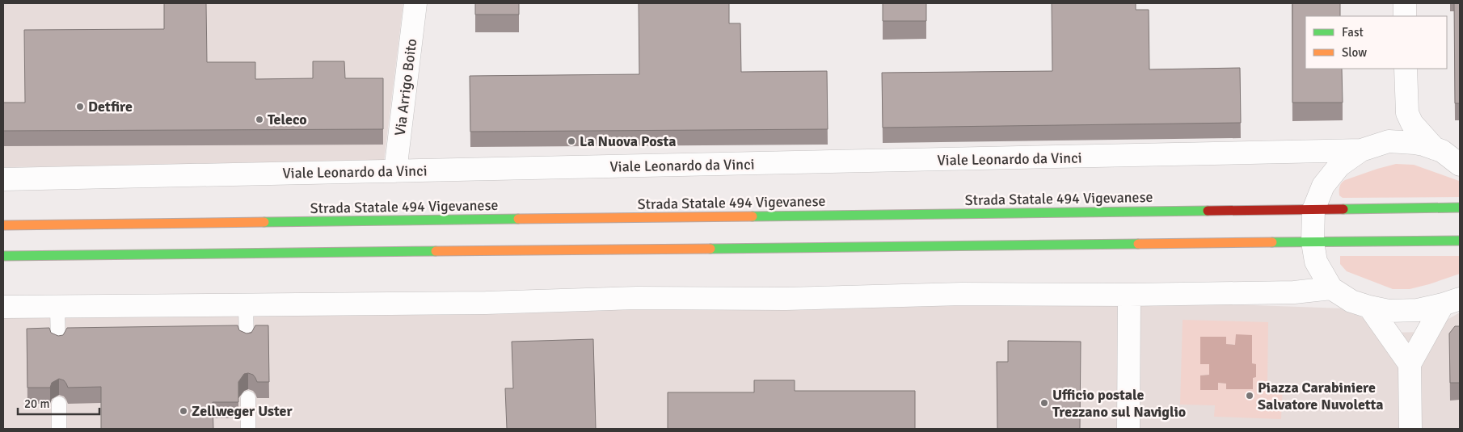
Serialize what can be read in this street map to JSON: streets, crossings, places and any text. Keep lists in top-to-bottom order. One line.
{"streets":{"main road":["Strada Statale 494 Vigevanese"],"street":["Via Arrigo Boito","Viale Leonardo da Vinci"]},"crossings":[["Via Arrigo Boito","Viale Leonardo da Vinci"]],"places":["Detfire","Teleco","La Nuova Posta","Piazza Carabiniere Salvatore Nuvoletta","Ufficio postale Trezzano sul Naviglio","Zellweger Uster"],"legend":["Fast","Slow"],"scale_bar":"20 m"}
